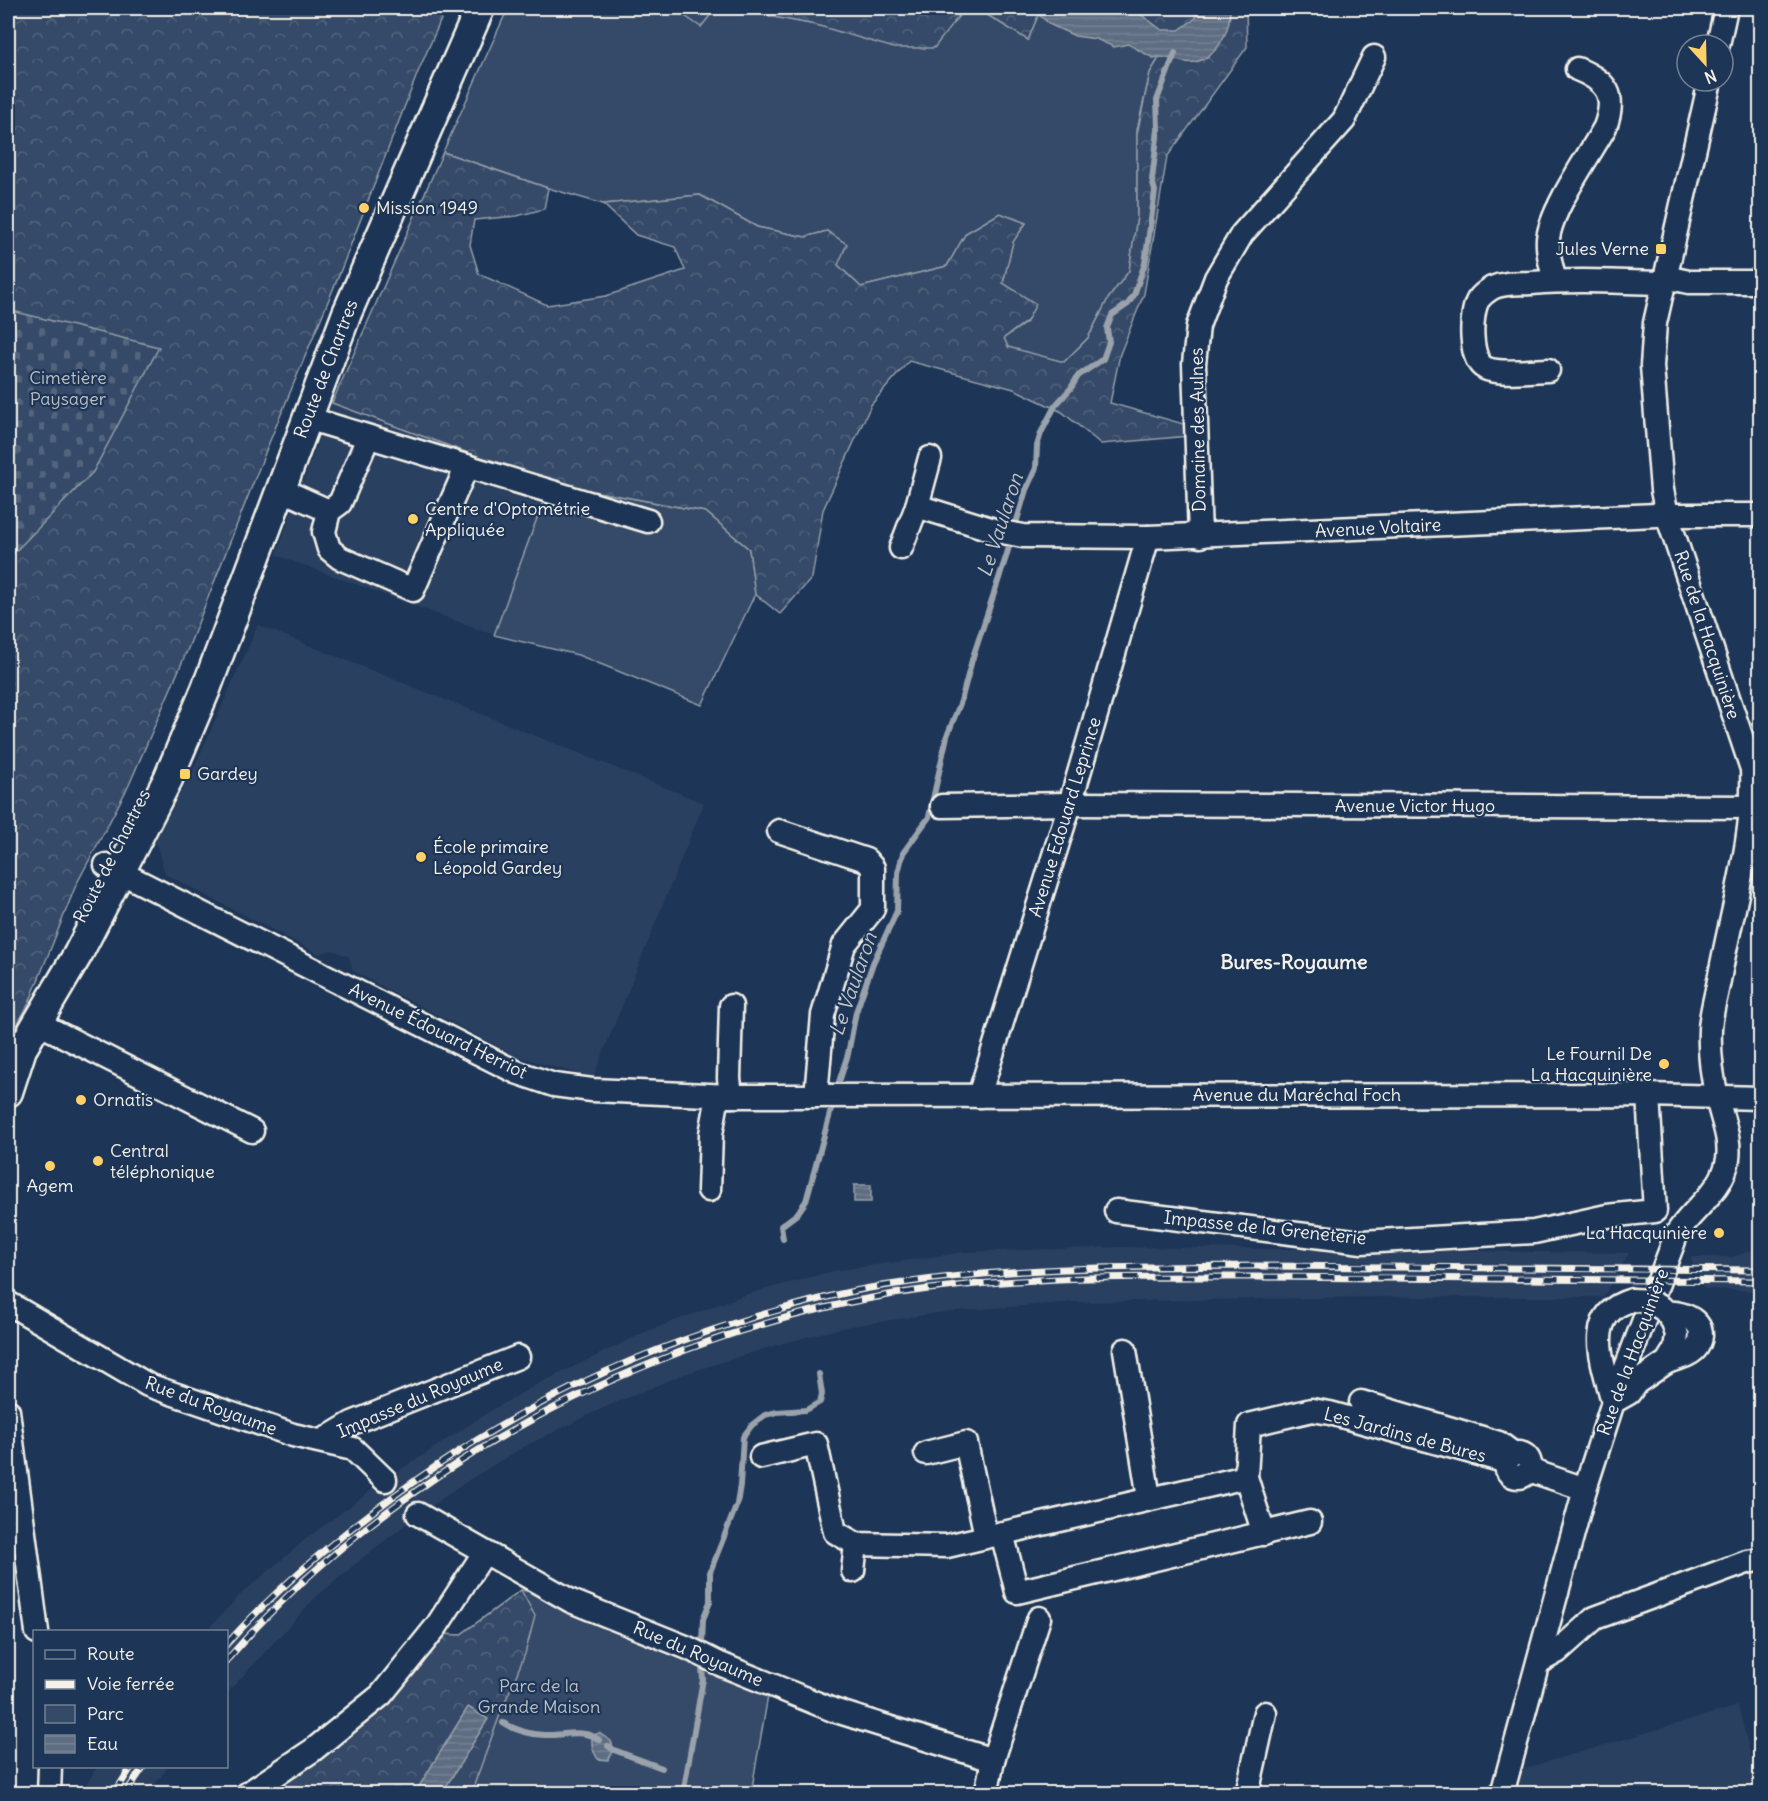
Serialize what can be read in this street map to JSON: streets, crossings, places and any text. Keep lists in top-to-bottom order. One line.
{"streets":{"main road":["Route de Chartres"],"street":["Domaine des Aulnes","Avenue Voltaire","Rue de la Hacquinière","Avenue Victor Hugo","Avenue Edouard Leprince","Avenue Édouard Herriot","Avenue du Maréchal Foch","Impasse de la Greneterie","Impasse du Royaume","Rue du Royaume","Les Jardins de Bures"]},"crossings":[["Route de Chartres","Avenue Édouard Herriot"],["Domaine des Aulnes","Avenue Voltaire"],["Avenue Voltaire","Rue de la Hacquinière"],["Avenue Voltaire","Avenue Edouard Leprince"],["Rue de la Hacquinière","Avenue Victor Hugo"],["Rue de la Hacquinière","Avenue du Maréchal Foch"],["Avenue Victor Hugo","Avenue Edouard Leprince"],["Avenue Edouard Leprince","Avenue du Maréchal Foch"],["Avenue Édouard Herriot","Avenue du Maréchal Foch"],["Avenue du Maréchal Foch","Impasse de la Greneterie"],["Impasse du Royaume","Rue du Royaume"]],"districts":["Bures-Royaume"],"water":["Le Vaularon"],"parks":["Cimetière Paysager","Parc de la Grande Maison"],"places":{"other":["Mission 1949","Centre d'Optométrie Appliquée","École primaire Léopold Gardey","Le Fournil De La Hacquinière","Ornatis","Central téléphonique","Agem","La Hacquinière"],"transit":["Jules Verne","Gardey"]},"legend":["Route","Voie ferrée","Parc","Eau"],"north":"bottom"}
